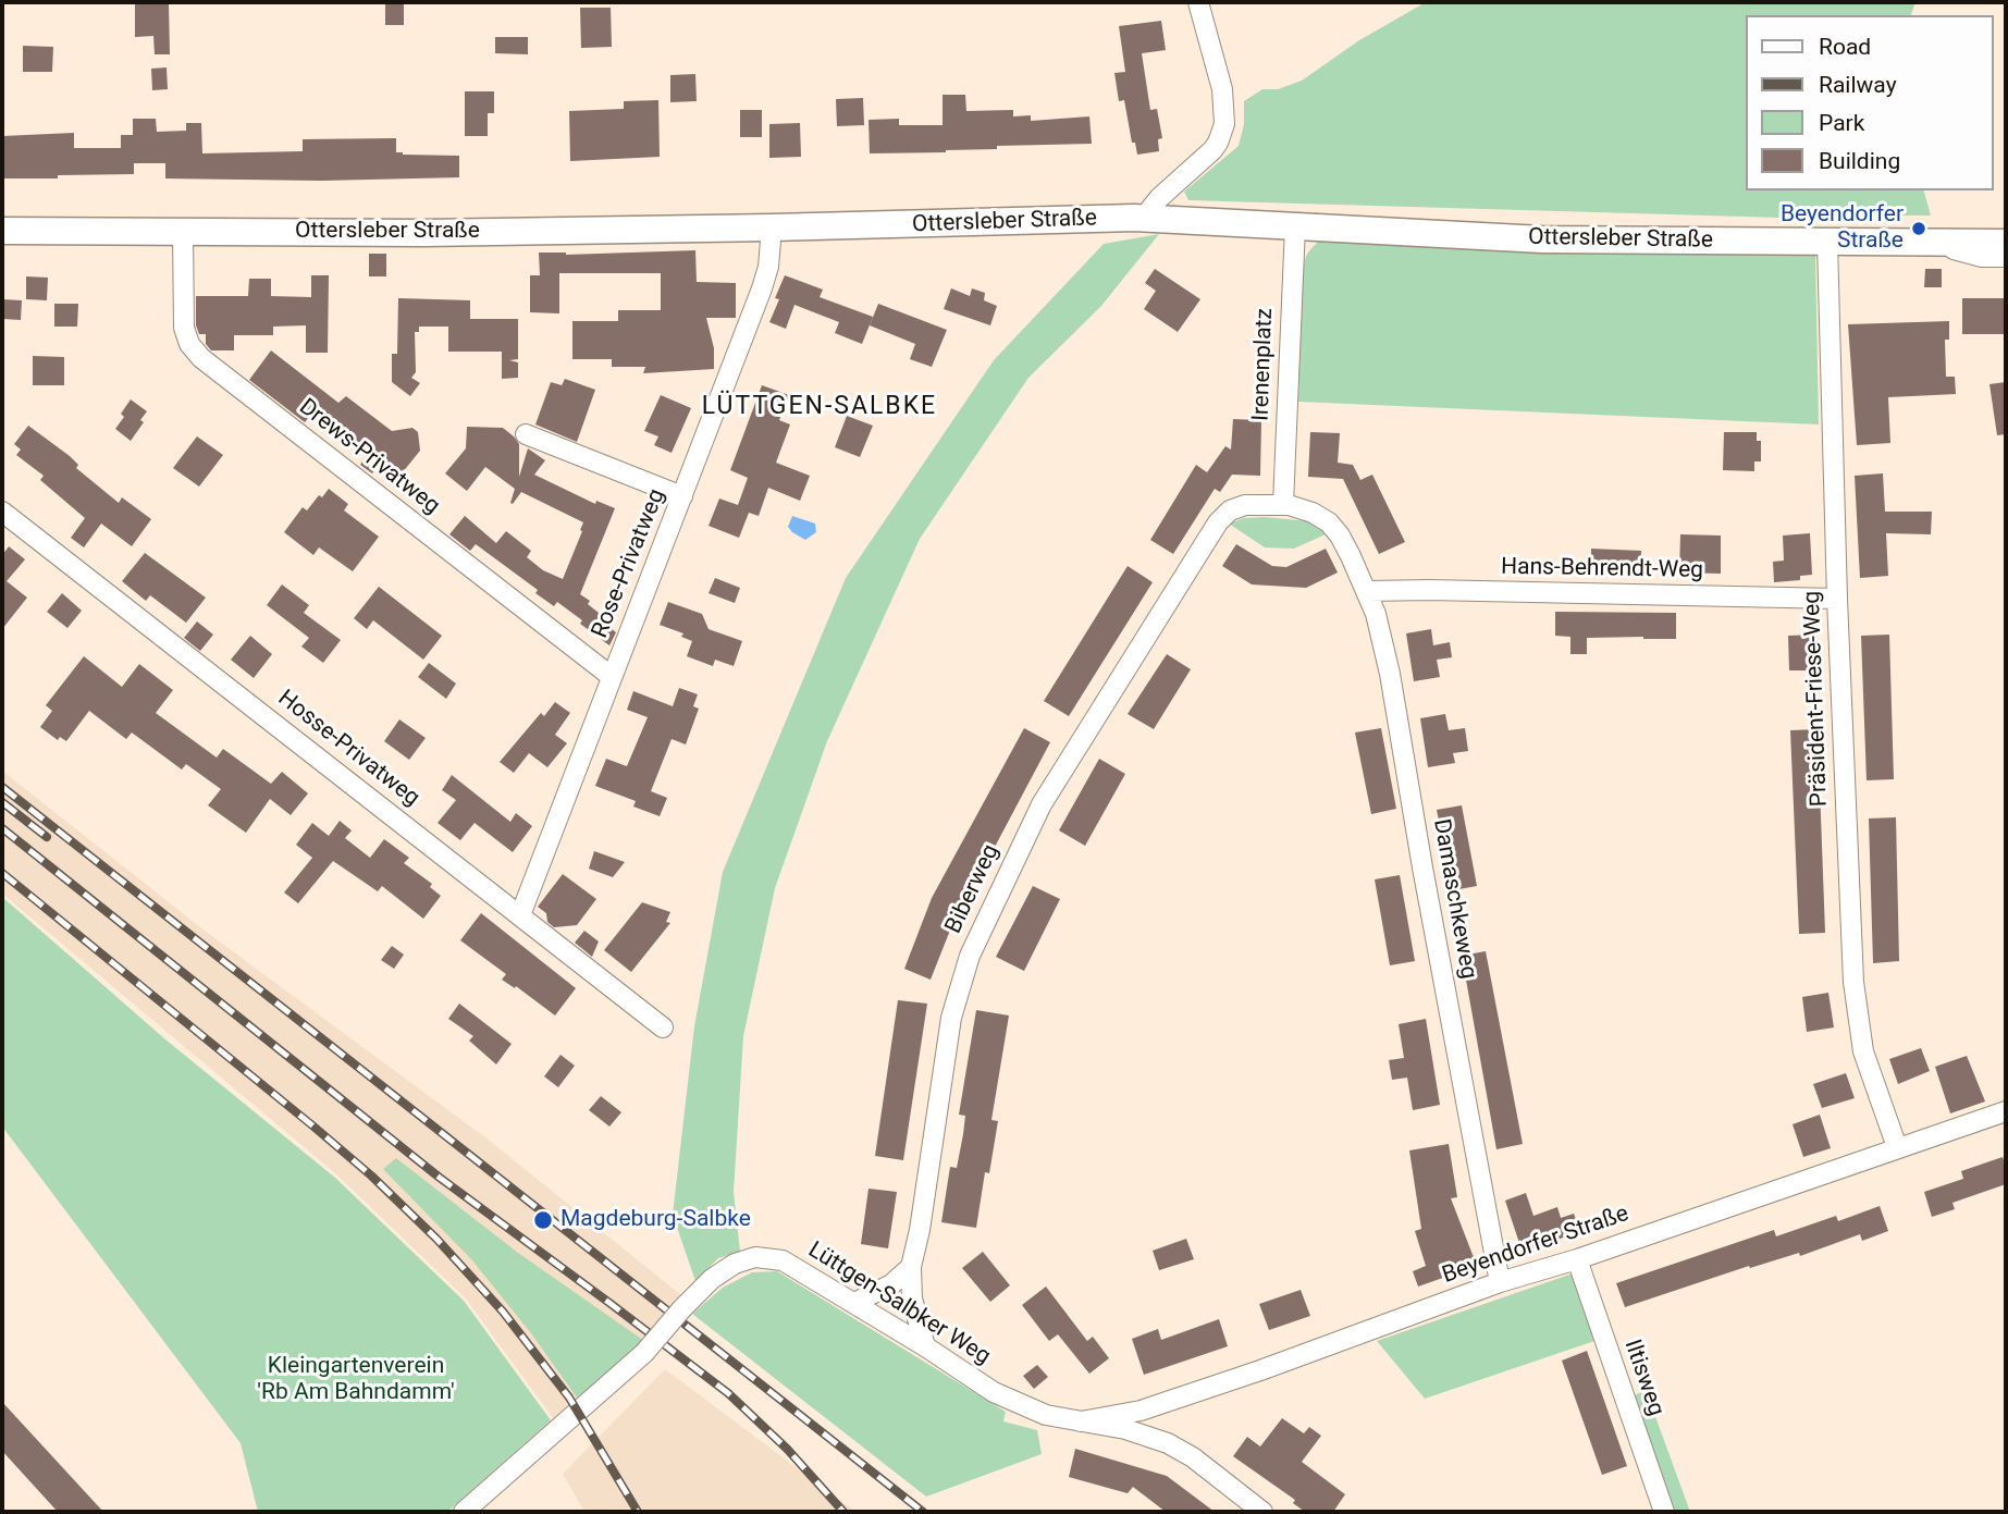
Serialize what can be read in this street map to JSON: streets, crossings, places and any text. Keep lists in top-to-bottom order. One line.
{"streets":{"main road":["Ottersleber Straße"],"street":["Irenenplatz","Drews-Privatweg","Rose-Privatweg","Hans-Behrendt-Weg","Präsident-Friese-Weg","Hosse-Privatweg","Biberweg","Damaschkeweg","Beyendorfer Straße","Lüttgen-Salbker Weg","Iltisweg"]},"crossings":[["Ottersleber Straße","Irenenplatz"],["Ottersleber Straße","Drews-Privatweg"],["Ottersleber Straße","Rose-Privatweg"],["Ottersleber Straße","Präsident-Friese-Weg"],["Irenenplatz","Biberweg"],["Irenenplatz","Damaschkeweg"],["Drews-Privatweg","Rose-Privatweg"],["Rose-Privatweg","Hosse-Privatweg"],["Hans-Behrendt-Weg","Präsident-Friese-Weg"],["Hans-Behrendt-Weg","Damaschkeweg"],["Präsident-Friese-Weg","Beyendorfer Straße"],["Biberweg","Damaschkeweg"],["Biberweg","Lüttgen-Salbker Weg"],["Damaschkeweg","Beyendorfer Straße"],["Beyendorfer Straße","Lüttgen-Salbker Weg"],["Beyendorfer Straße","Iltisweg"]],"districts":["LÜTTGEN-SALBKE"],"parks":["Kleingartenverein 'Rb Am Bahndamm'"],"places":["Beyendorfer Straße","Magdeburg-Salbke"],"legend":["Road","Railway","Park","Building"]}
